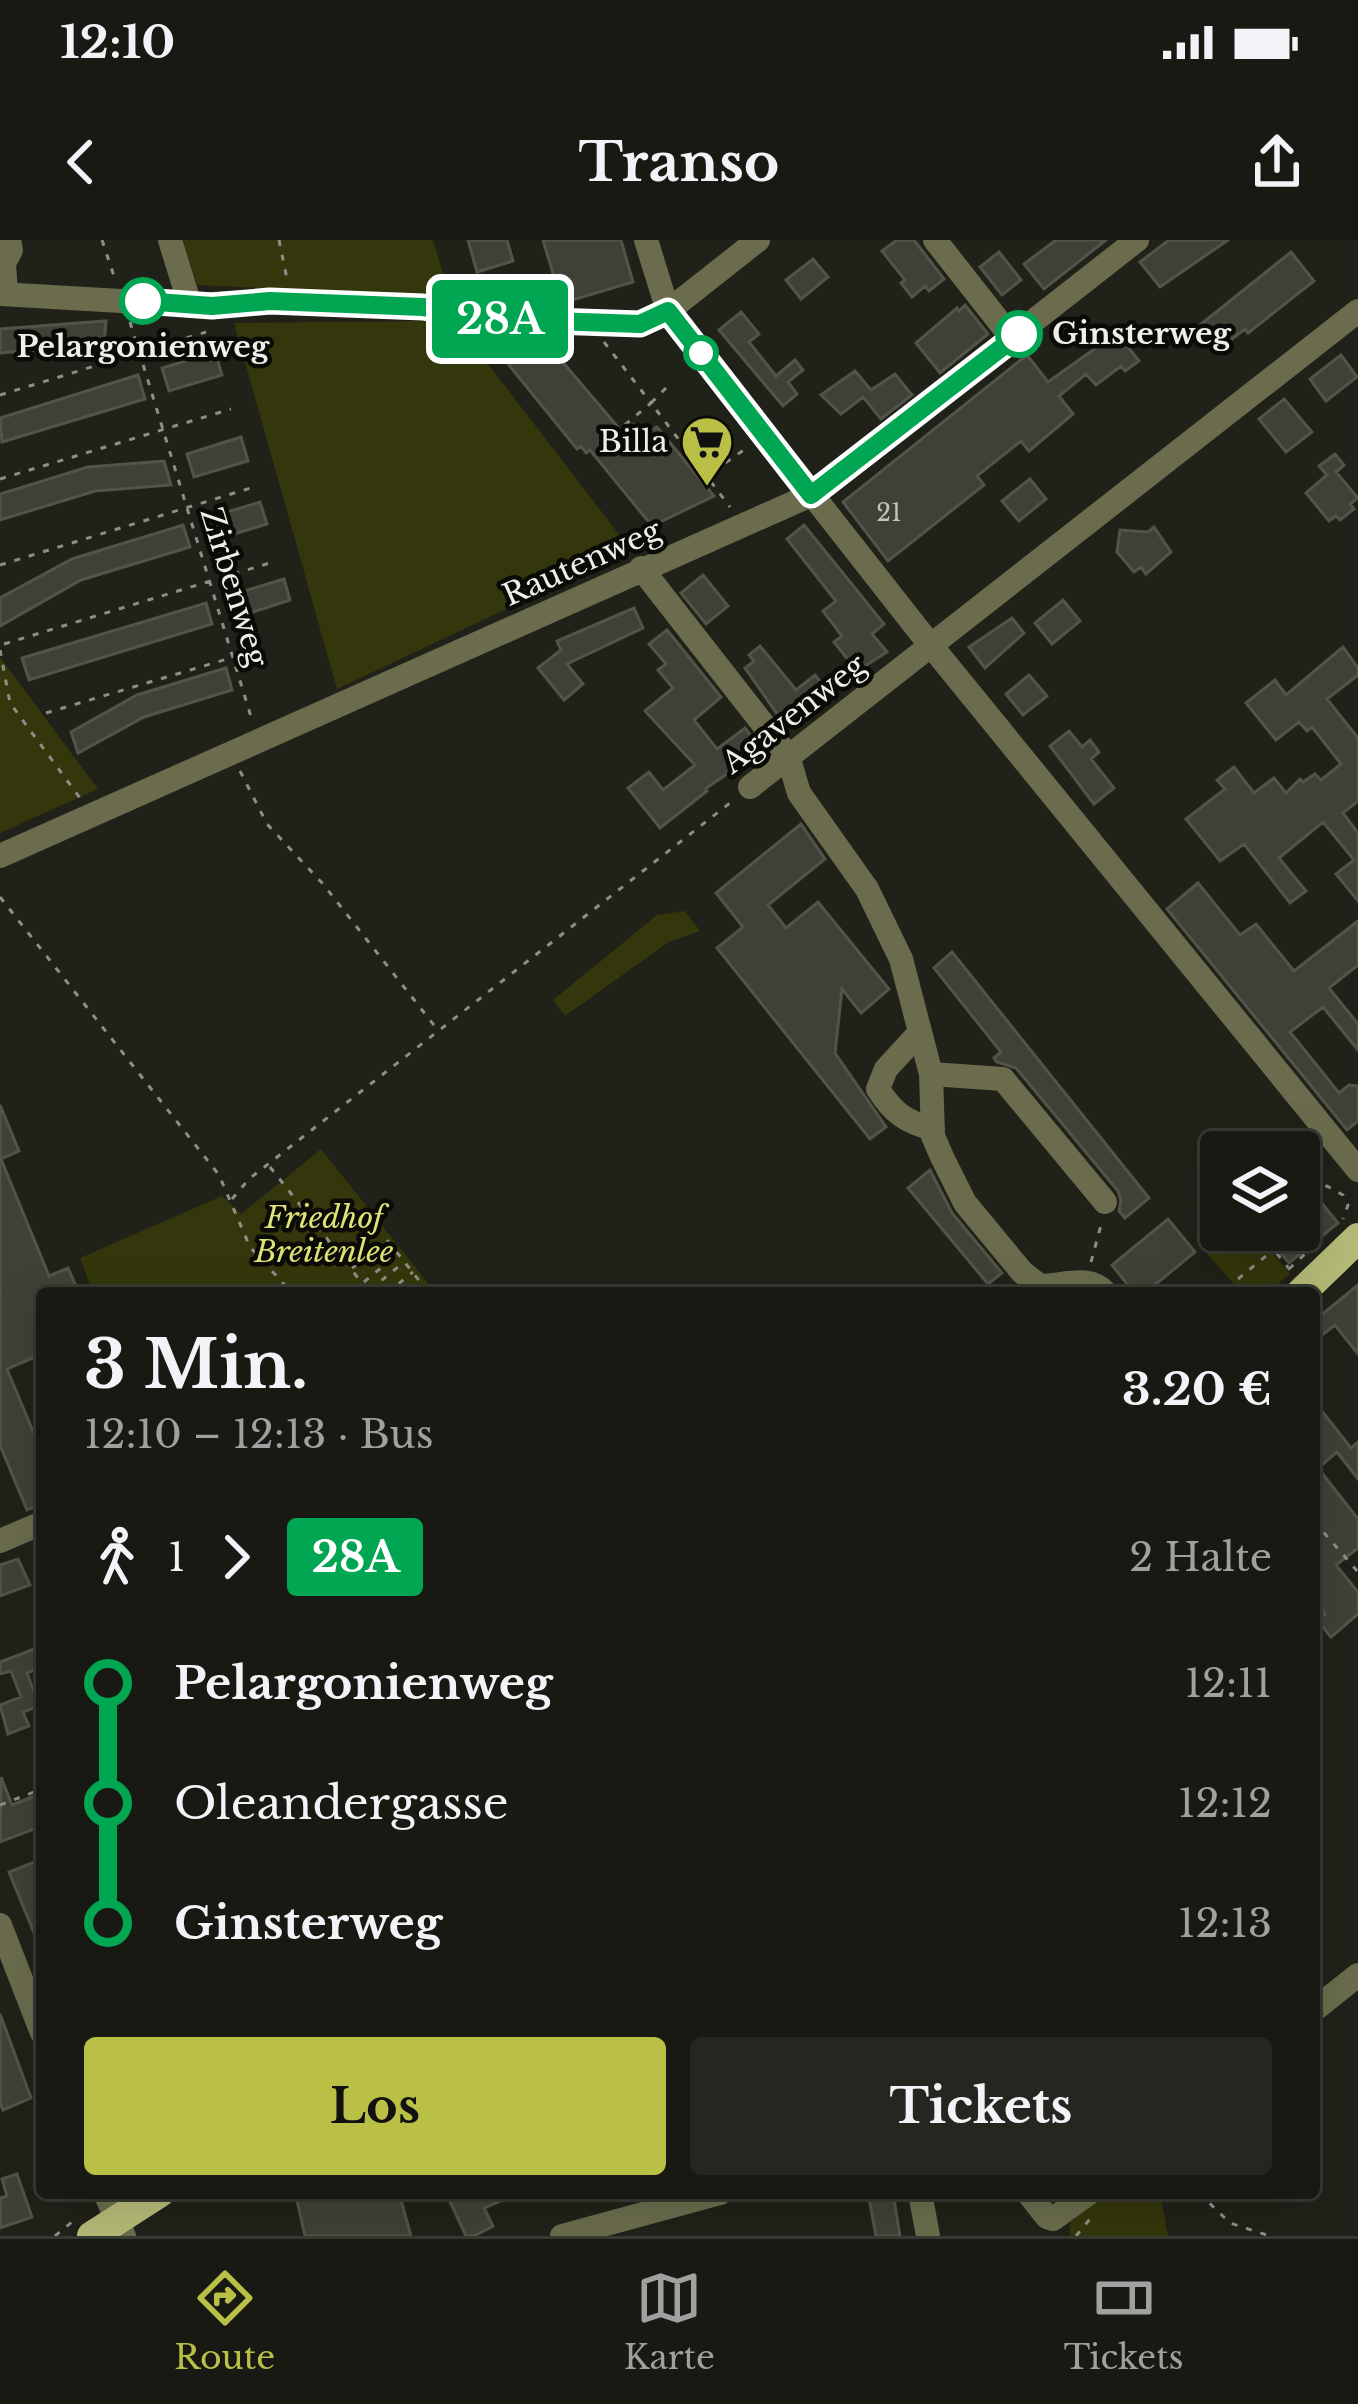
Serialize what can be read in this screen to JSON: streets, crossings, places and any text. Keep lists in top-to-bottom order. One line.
{"streets":{"street":["Rautenweg","Agavenweg"],"path":["Zirbenweg"]},"crossings":[["Rautenweg","Zirbenweg"]],"parks":["Friedhof Breitenlee"],"places":{"other":["Pelargonienweg","Ginsterweg"],"supermarket":["Billa"]},"lines":["bus line 28A"],"house_numbers":["21"],"page":{"status":"12:10","header":"Transo","on_map":"28A","heading":["3 Min.","12:10 – 12:13 · Bus","3.20 €"],"legs":["1","28A","2 Halte"],"list":[{"name":"Pelargonienweg","value":"12:11"},{"name":"Oleandergasse","value":"12:12"},{"name":"Ginsterweg","value":"12:13"}],"buttons":["Los","Tickets"],"tabs":["Route","Karte","Tickets"]}}
